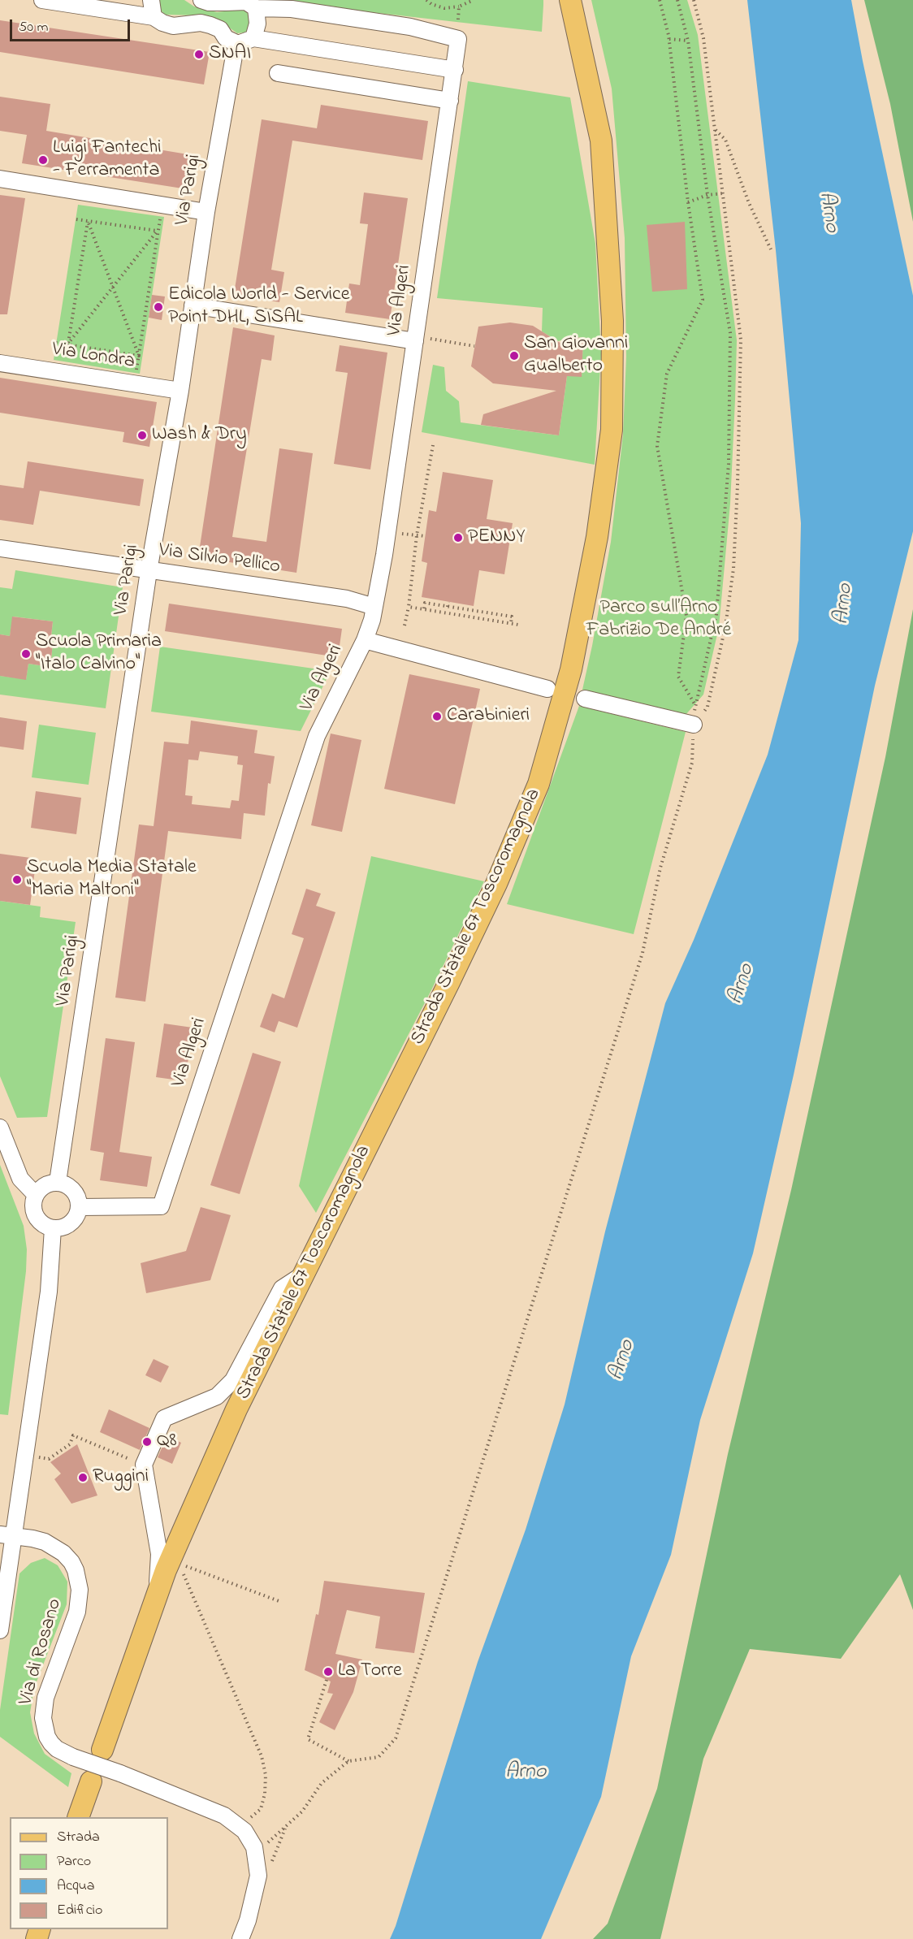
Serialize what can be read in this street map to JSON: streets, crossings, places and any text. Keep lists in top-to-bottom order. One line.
{"streets":{"main road":["Strada Statale 67 Toscoromagnola"],"street":["Via Parigi","Via Algeri","Via Londra","Via Silvio Pellico","Via di Rosano"]},"crossings":[["Via Parigi","Via Algeri"],["Via Parigi","Via Londra"],["Via Parigi","Via Silvio Pellico"],["Via Algeri","Via Silvio Pellico"]],"water":["Arno"],"parks":["Parco sull’Arno Fabrizio De André"],"places":["SNAI","Luigi Fantechi - Ferramenta","Edicola World - Service Point DHL, SISAL","San Giovanni Gualberto","Wash & Dry","PENNY","Scuola Primaria \"Italo Calvino\"","Carabinieri","Scuola Media Statale \"Maria Maltoni\"","Q8","Ruggini","La Torre"],"legend":["Strada","Parco","Acqua","Edificio"],"scale_bar":"50 m"}
